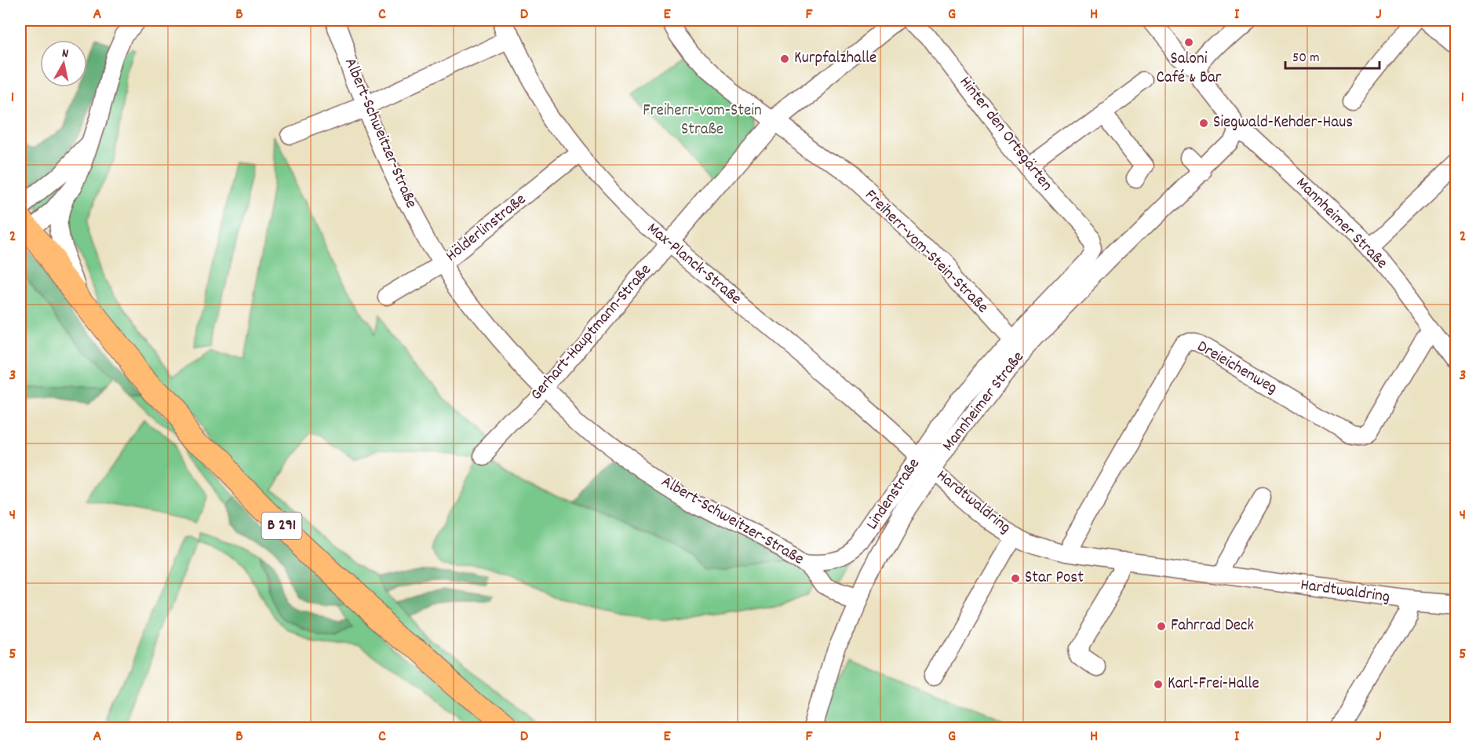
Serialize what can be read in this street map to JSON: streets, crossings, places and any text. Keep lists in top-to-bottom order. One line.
{"streets":{"main road":["B 291"],"street":["Albert-Schweitzer-Straße","Hinter den Ortsgärten","Mannheimer Straße","Hölderlinstraße","Freiherr-vom-Stein-Straße","Max-Planck-Straße","Gerhart-Hauptmann-Straße","Dreieichenweg","Lindenstraße","Hardtwaldring"]},"crossings":[["Albert-Schweitzer-Straße","Mannheimer Straße"],["Albert-Schweitzer-Straße","Hölderlinstraße"],["Albert-Schweitzer-Straße","Gerhart-Hauptmann-Straße"],["Albert-Schweitzer-Straße","Lindenstraße"],["Hinter den Ortsgärten","Lindenstraße"],["Mannheimer Straße","Max-Planck-Straße"],["Mannheimer Straße","Dreieichenweg"],["Mannheimer Straße","Hardtwaldring"],["Hölderlinstraße","Max-Planck-Straße"],["Freiherr-vom-Stein-Straße","Gerhart-Hauptmann-Straße"],["Freiherr-vom-Stein-Straße","Lindenstraße"],["Max-Planck-Straße","Gerhart-Hauptmann-Straße"],["Max-Planck-Straße","Lindenstraße"],["Max-Planck-Straße","Hardtwaldring"],["Dreieichenweg","Hardtwaldring"]],"parks":["Freiherr-vom-Stein Straße"],"places":["Saloni Café & Bar","Kurpfalzhalle","Siegwald-Kehder-Haus","Star Post","Fahrrad Deck","Karl-Frei-Halle"],"scale_bar":"50 m","north":"top","grid":{"columns":["A","B","C","D","E","F","G","H","I","J"],"rows":["1","2","3","4","5"]}}
